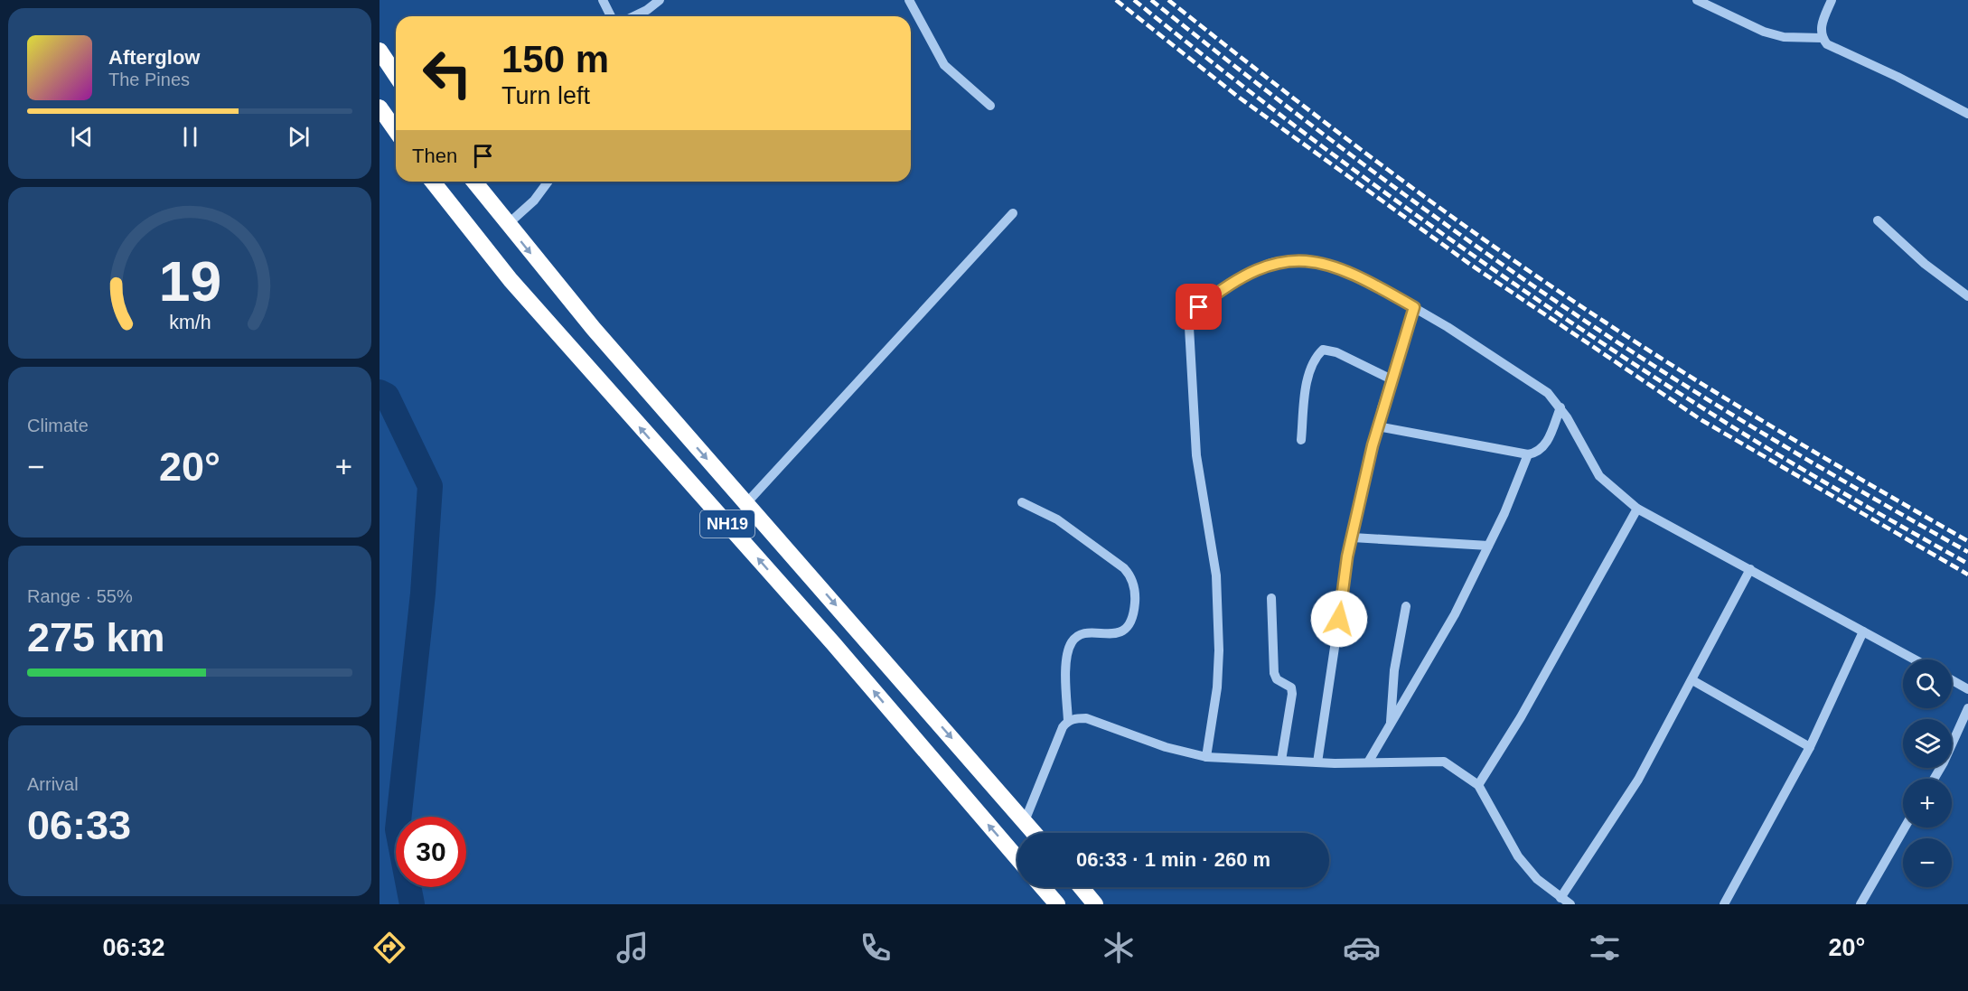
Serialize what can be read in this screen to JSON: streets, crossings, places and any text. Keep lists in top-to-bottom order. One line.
{"streets":{"highway":["NH19"]},"page":{"turn":["150 m","Turn left"],"song":["Afterglow","The Pines"],"then":"Then","tile":["Climate",["Range · 55%","275 km"],["Arrival","06:33"]],"heat":["−","20°","+"],"map_buttons":["+","−"],"limit":"30","trip":"06:33 · 1 min · 260 m","tabs":["06:32","20°"],"gauge":["19","km/h"]}}
